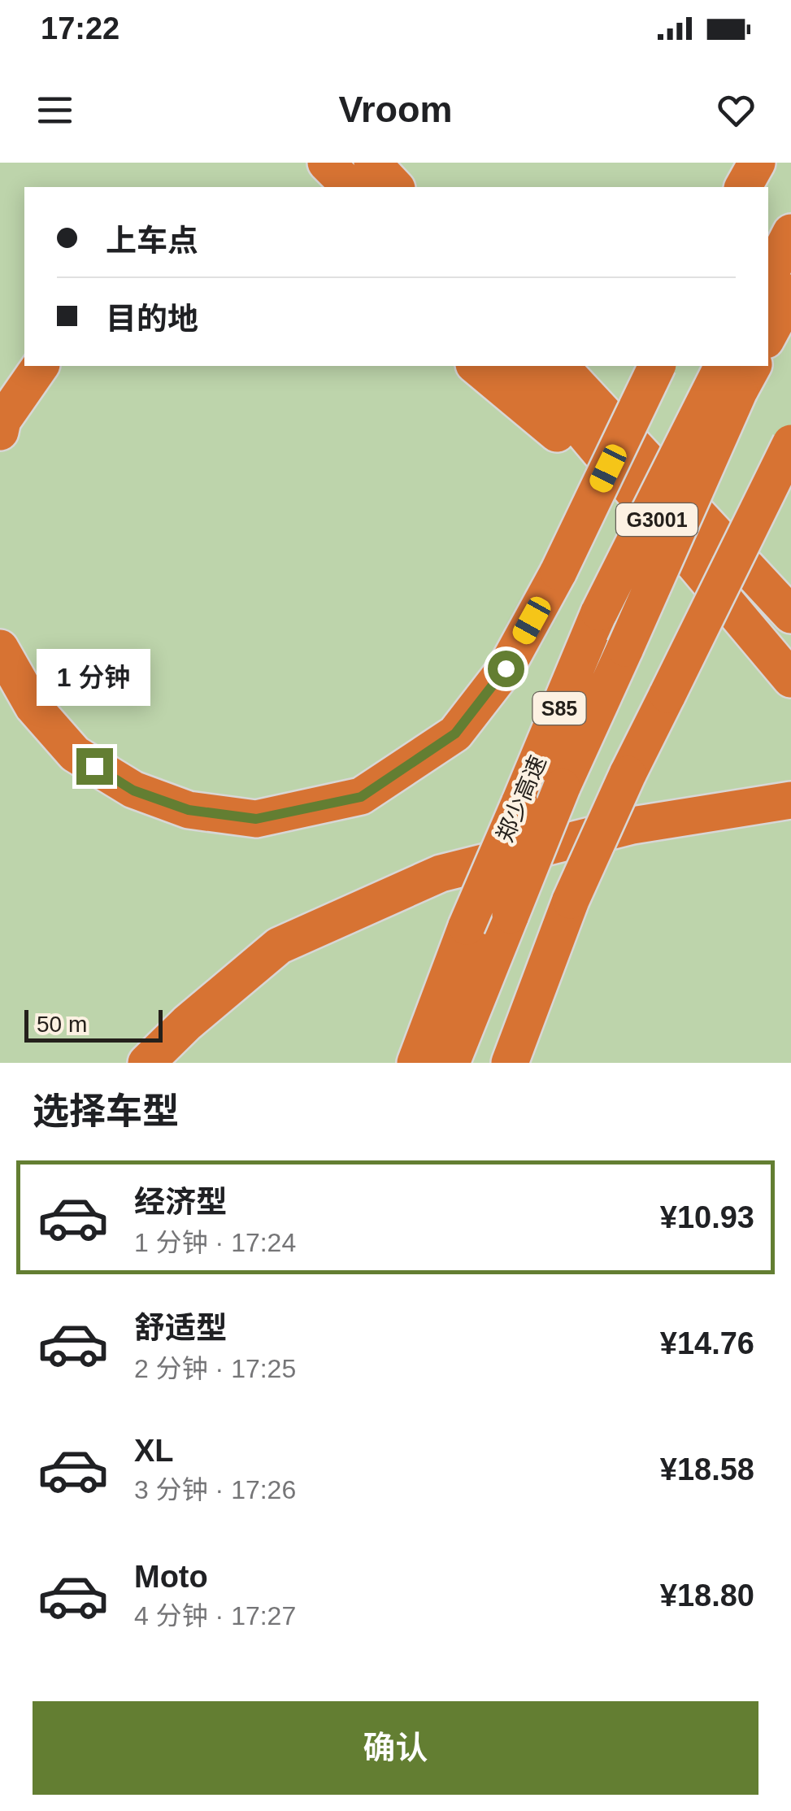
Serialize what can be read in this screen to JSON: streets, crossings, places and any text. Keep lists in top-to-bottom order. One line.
{"streets":{"highway":["G3001","S85","郑少高速"]},"scale_bar":"50 m","page":{"status":"17:22","header":"Vroom","banner":["上车点","目的地"],"bubble":"1 分钟","scale":"50 m","heading":"选择车型","list":[{"name":"经济型","note":"1 分钟 · 17:24","value":"¥10.93"},{"name":"舒适型","note":"2 分钟 · 17:25","value":"¥14.76"},{"name":"XL","note":"3 分钟 · 17:26","value":"¥18.58"},{"name":"Moto","note":"4 分钟 · 17:27","value":"¥18.80"}],"buttons":"确认"}}
